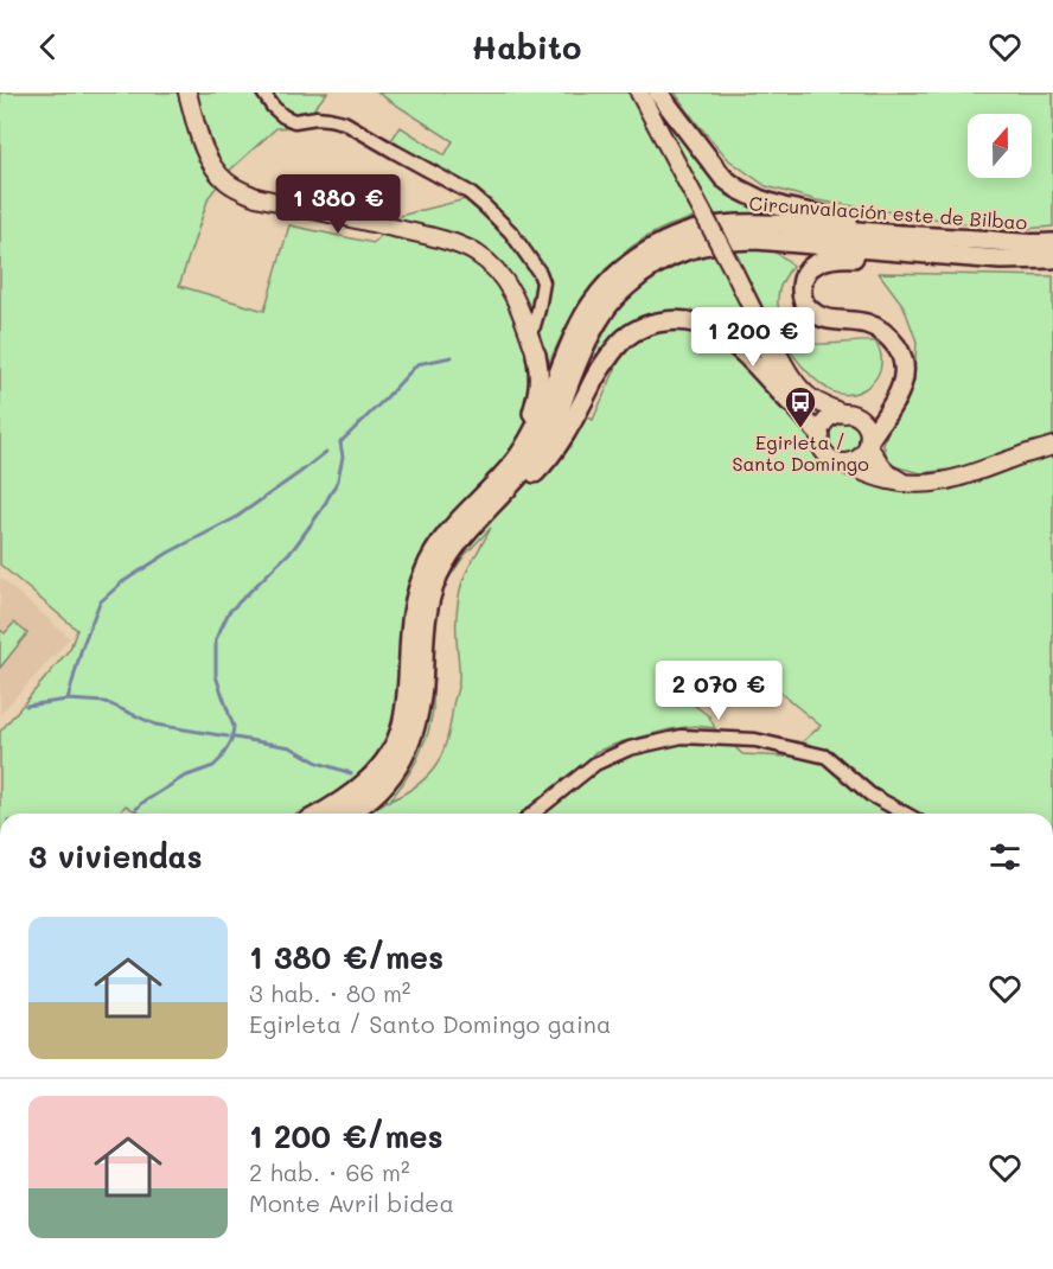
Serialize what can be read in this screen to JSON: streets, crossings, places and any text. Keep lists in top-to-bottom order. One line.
{"streets":{"main road":["Circunvalación este de Bilbao"]},"places":{"bus stop":["Egirleta / Santo Domingo"]},"north":"top","page":{"header":"Habito","price":["1 380 €","1 200 €","2 070 €"],"heading":"3 viviendas","list":[{"name":"1 380 €/mes","note":"3 hab. · 80 m² · Egirleta / Santo Domingo gaina"},{"name":"1 200 €/mes","note":"2 hab. · 66 m² · Monte Avril bidea"}]}}
